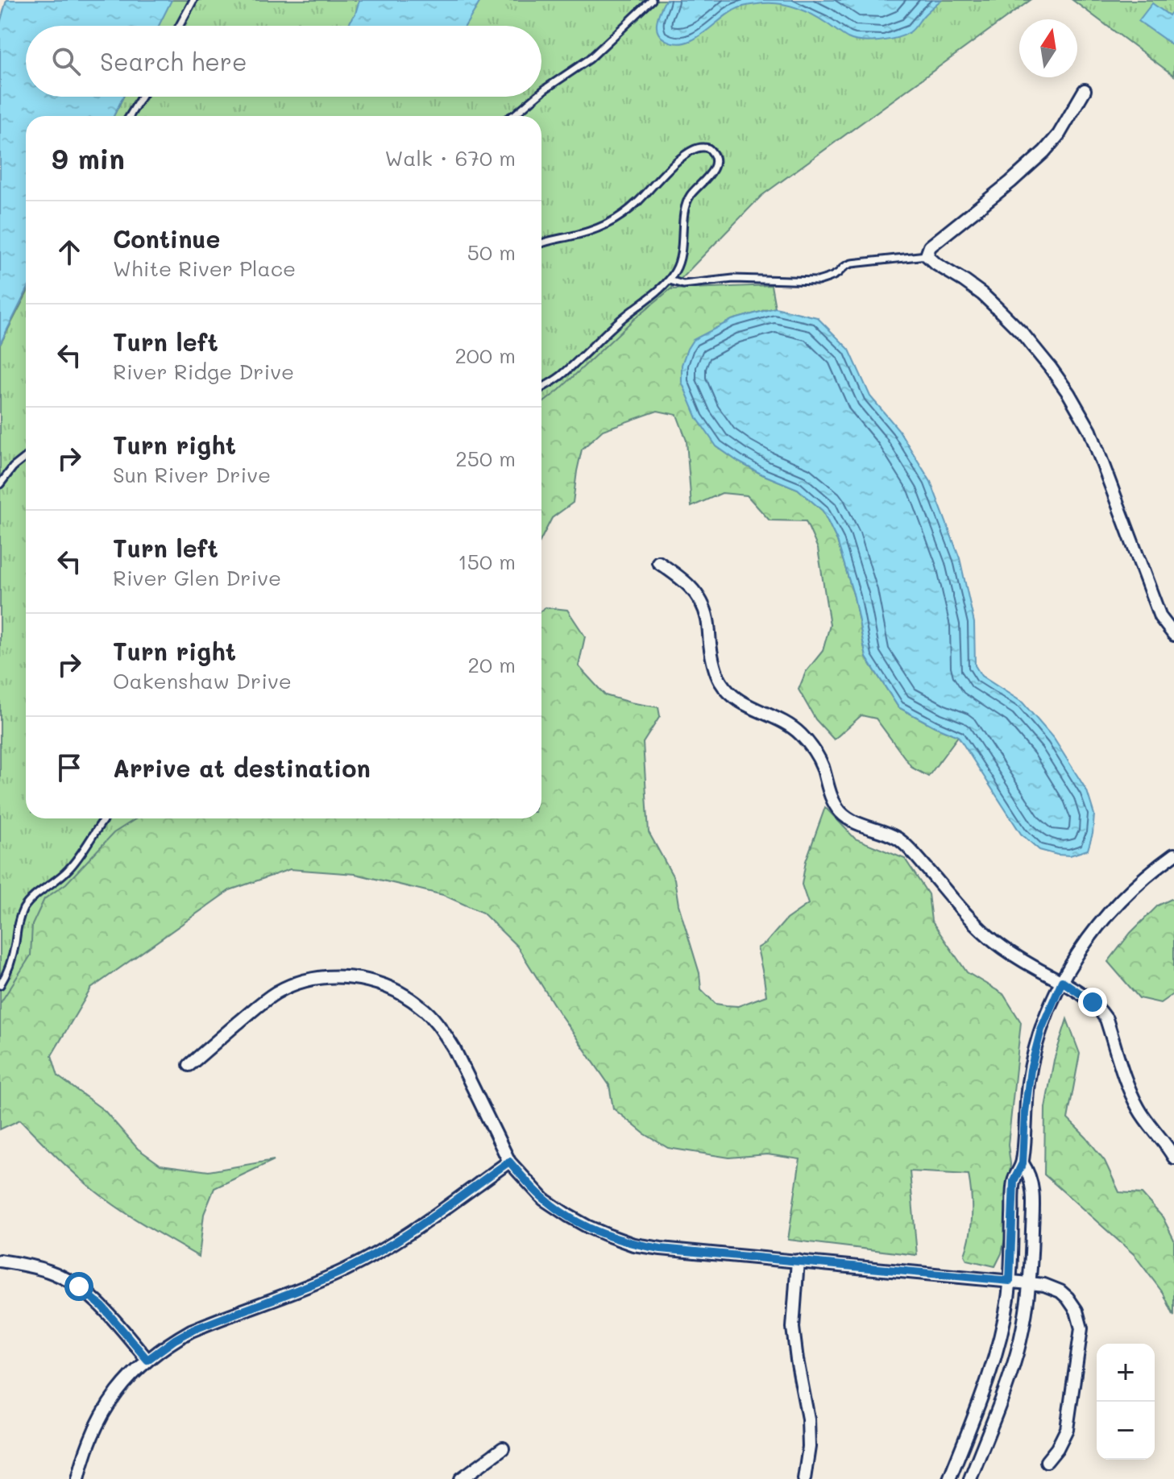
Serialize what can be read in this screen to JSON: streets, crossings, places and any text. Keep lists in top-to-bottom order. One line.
{"north":"top","page":{"search":"Search here","heading":["9 min","Walk · 670 m"],"list":[["Continue","White River Place","50 m"],["Turn left","River Ridge Drive","200 m"],["Turn right","Sun River Drive","250 m"],["Turn left","River Glen Drive","150 m"],["Turn right","Oakenshaw Drive","20 m"],"Arrive at destination"],"map_buttons":["+","−"]}}
